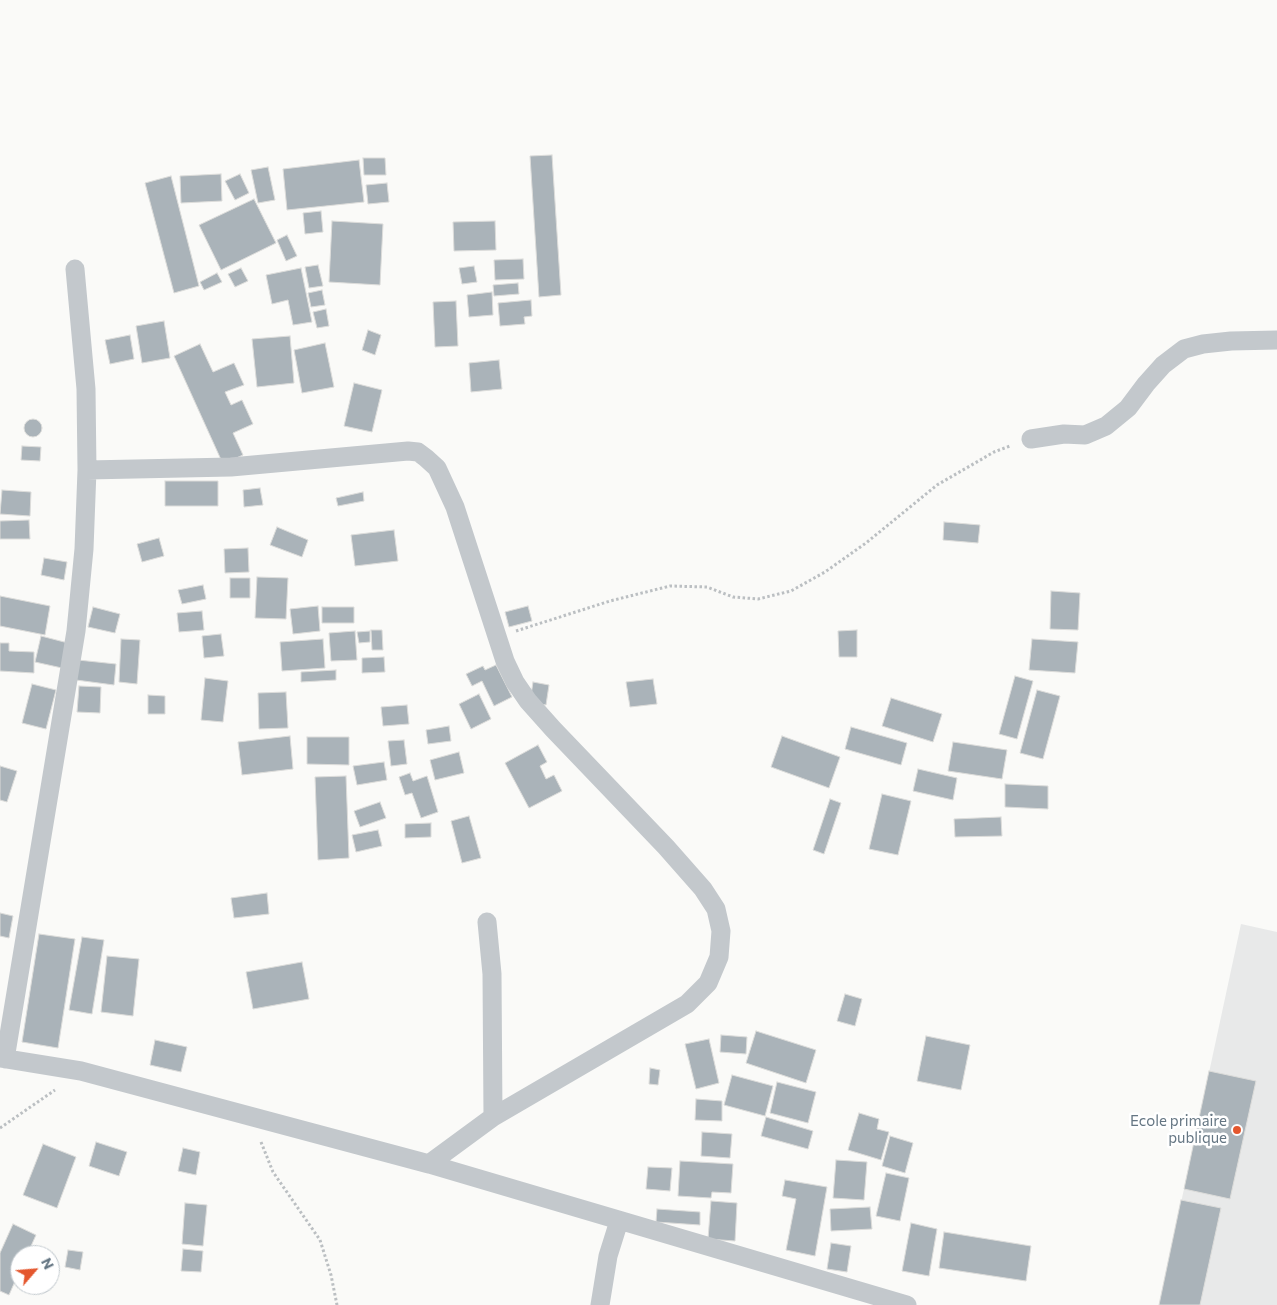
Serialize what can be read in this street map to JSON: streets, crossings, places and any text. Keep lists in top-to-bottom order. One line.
{"places":["Ecole primaire publique"],"north":"top right"}
